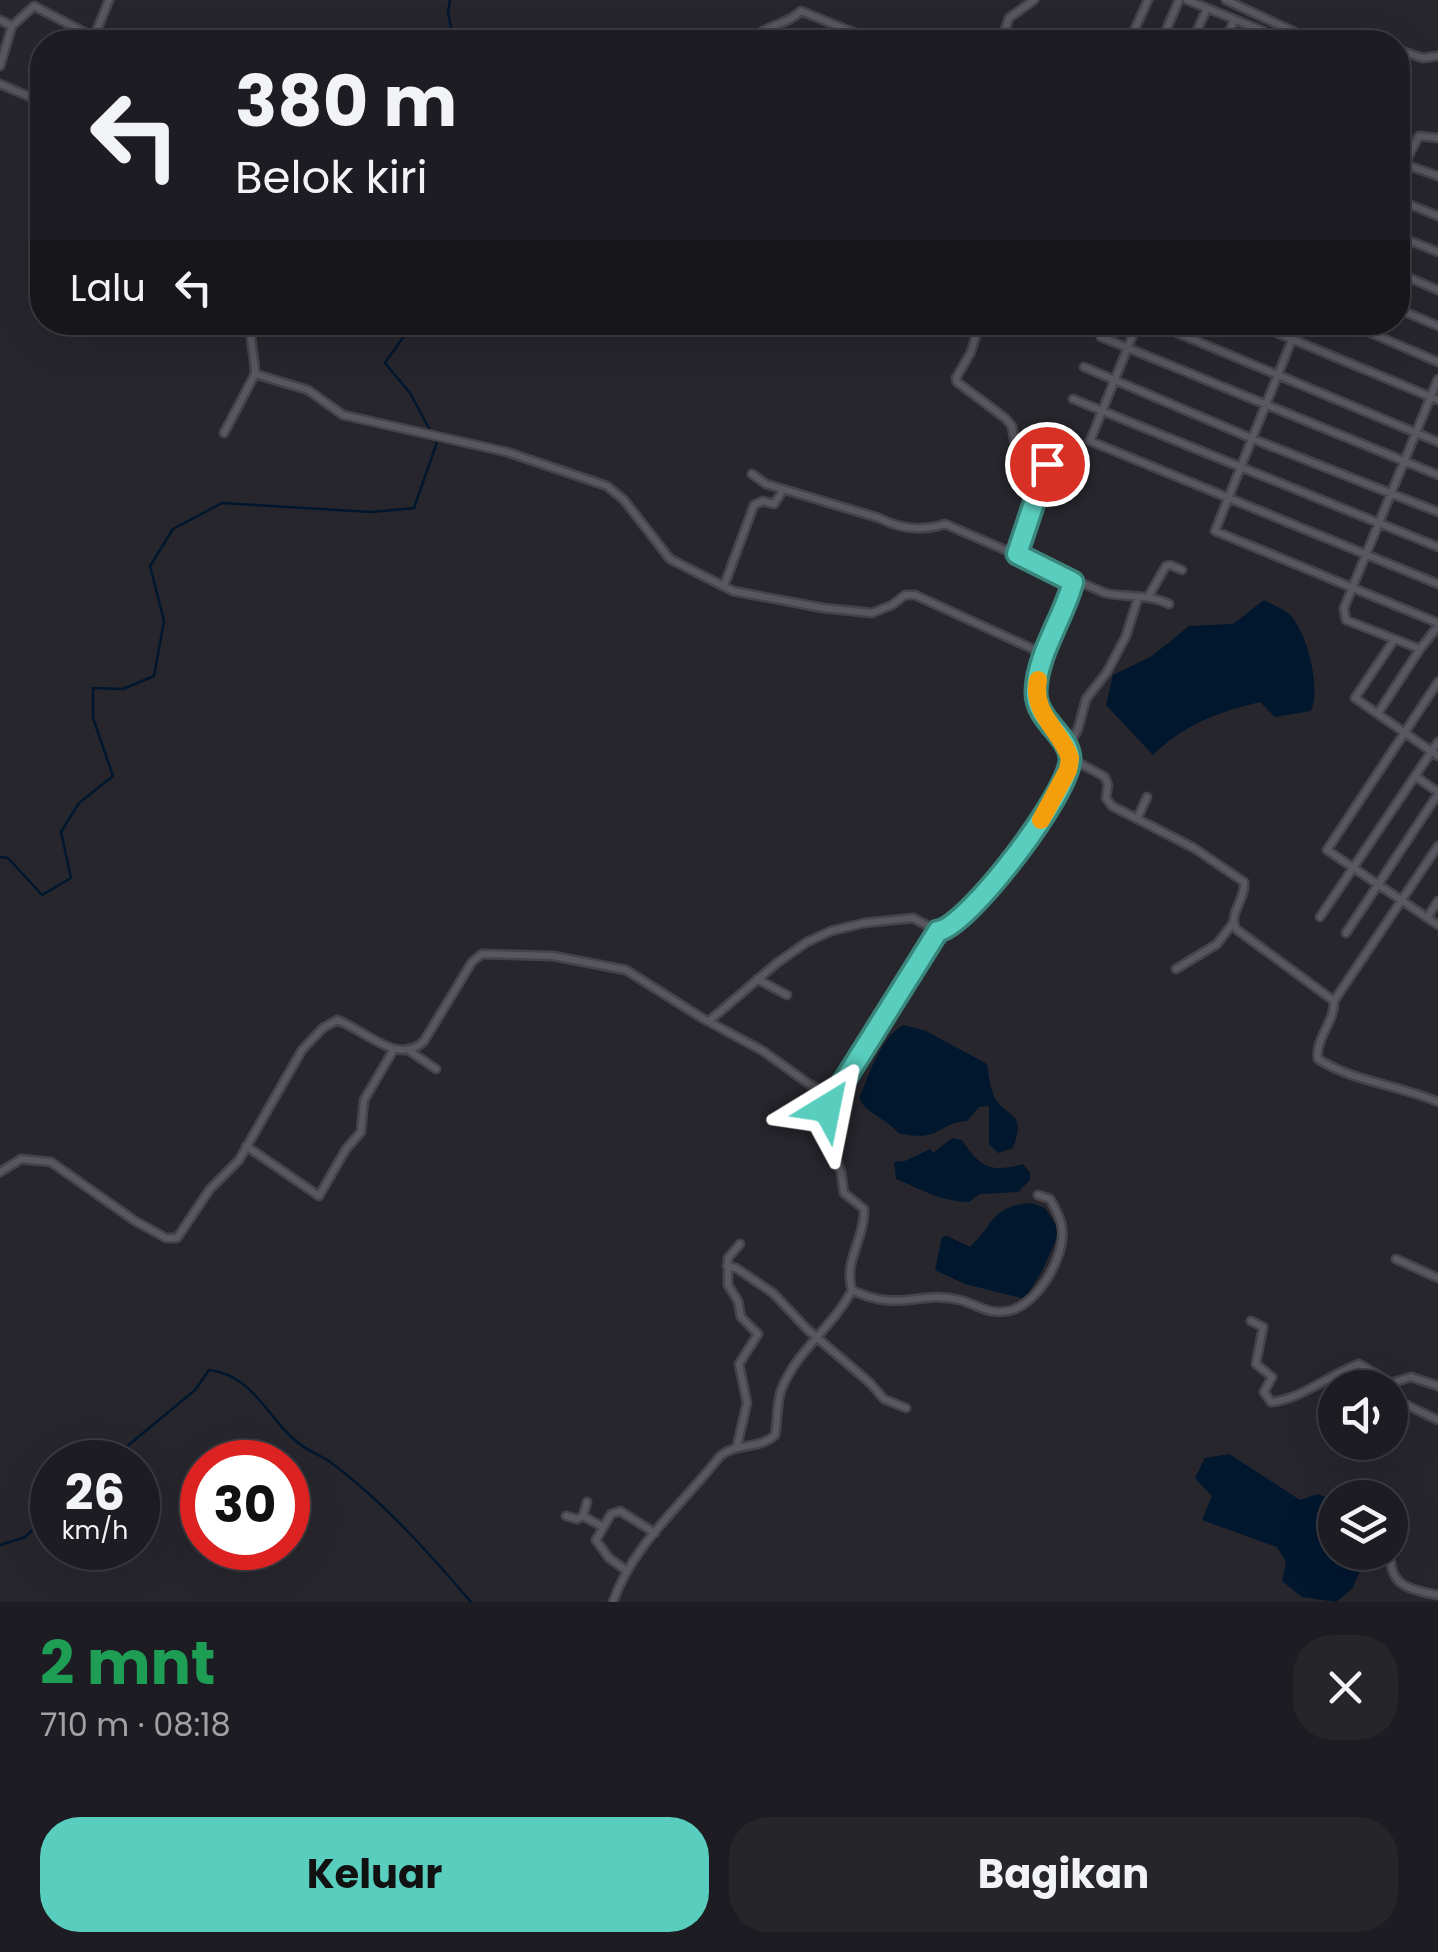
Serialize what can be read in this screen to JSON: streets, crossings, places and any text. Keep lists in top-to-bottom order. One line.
{"page":{"turn":["380 m","Belok kiri"],"then":"Lalu","speed":"26 km/h","limit":"30","heading":["2 mnt","710 m · 08:18"],"buttons":["Keluar","Bagikan"]}}
